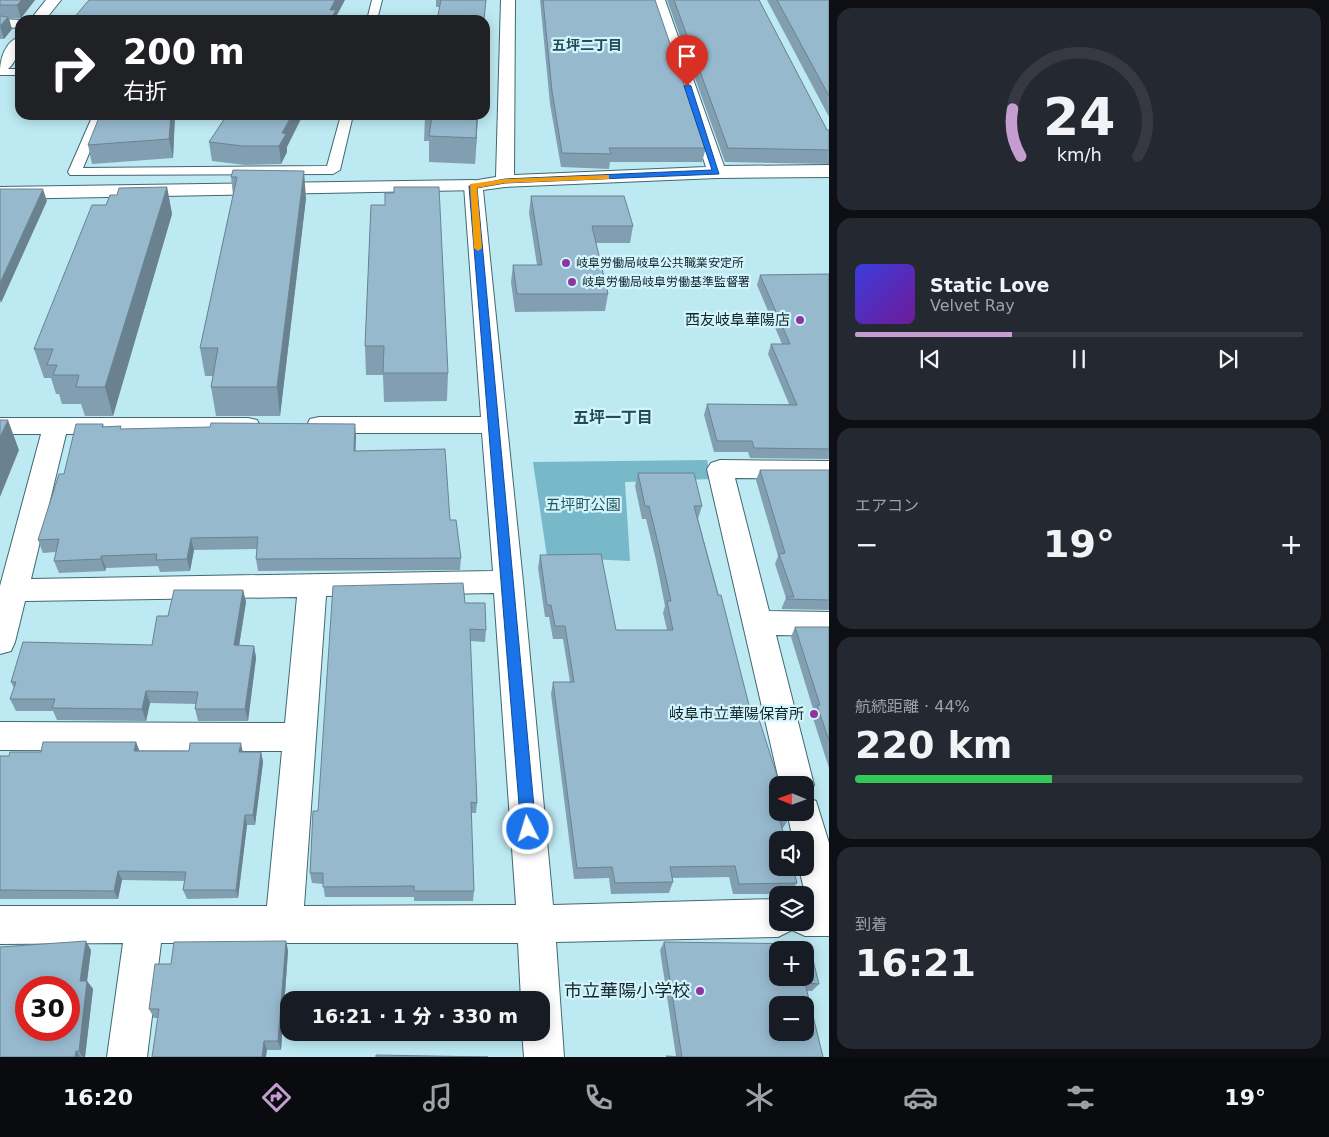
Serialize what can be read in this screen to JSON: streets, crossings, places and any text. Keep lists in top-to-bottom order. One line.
{"districts":["五坪二丁目","五坪一丁目"],"parks":["五坪町公園"],"places":["岐阜労働局岐阜公共職業安定所","岐阜労働局岐阜労働基準監督署","西友岐阜華陽店","岐阜市立華陽保育所","市立華陽小学校"],"north":"left","page":{"turn":["200 m","右折"],"song":["Static Love","Velvet Ray"],"tile":["エアコン",["航続距離 · 44%","220 km"],["到着","16:21"]],"heat":["−","19°","+"],"map_buttons":["+","−"],"limit":"30","trip":"16:21 · 1 分 · 330 m","tabs":["16:20","19°"],"gauge":["24","km/h"]}}
